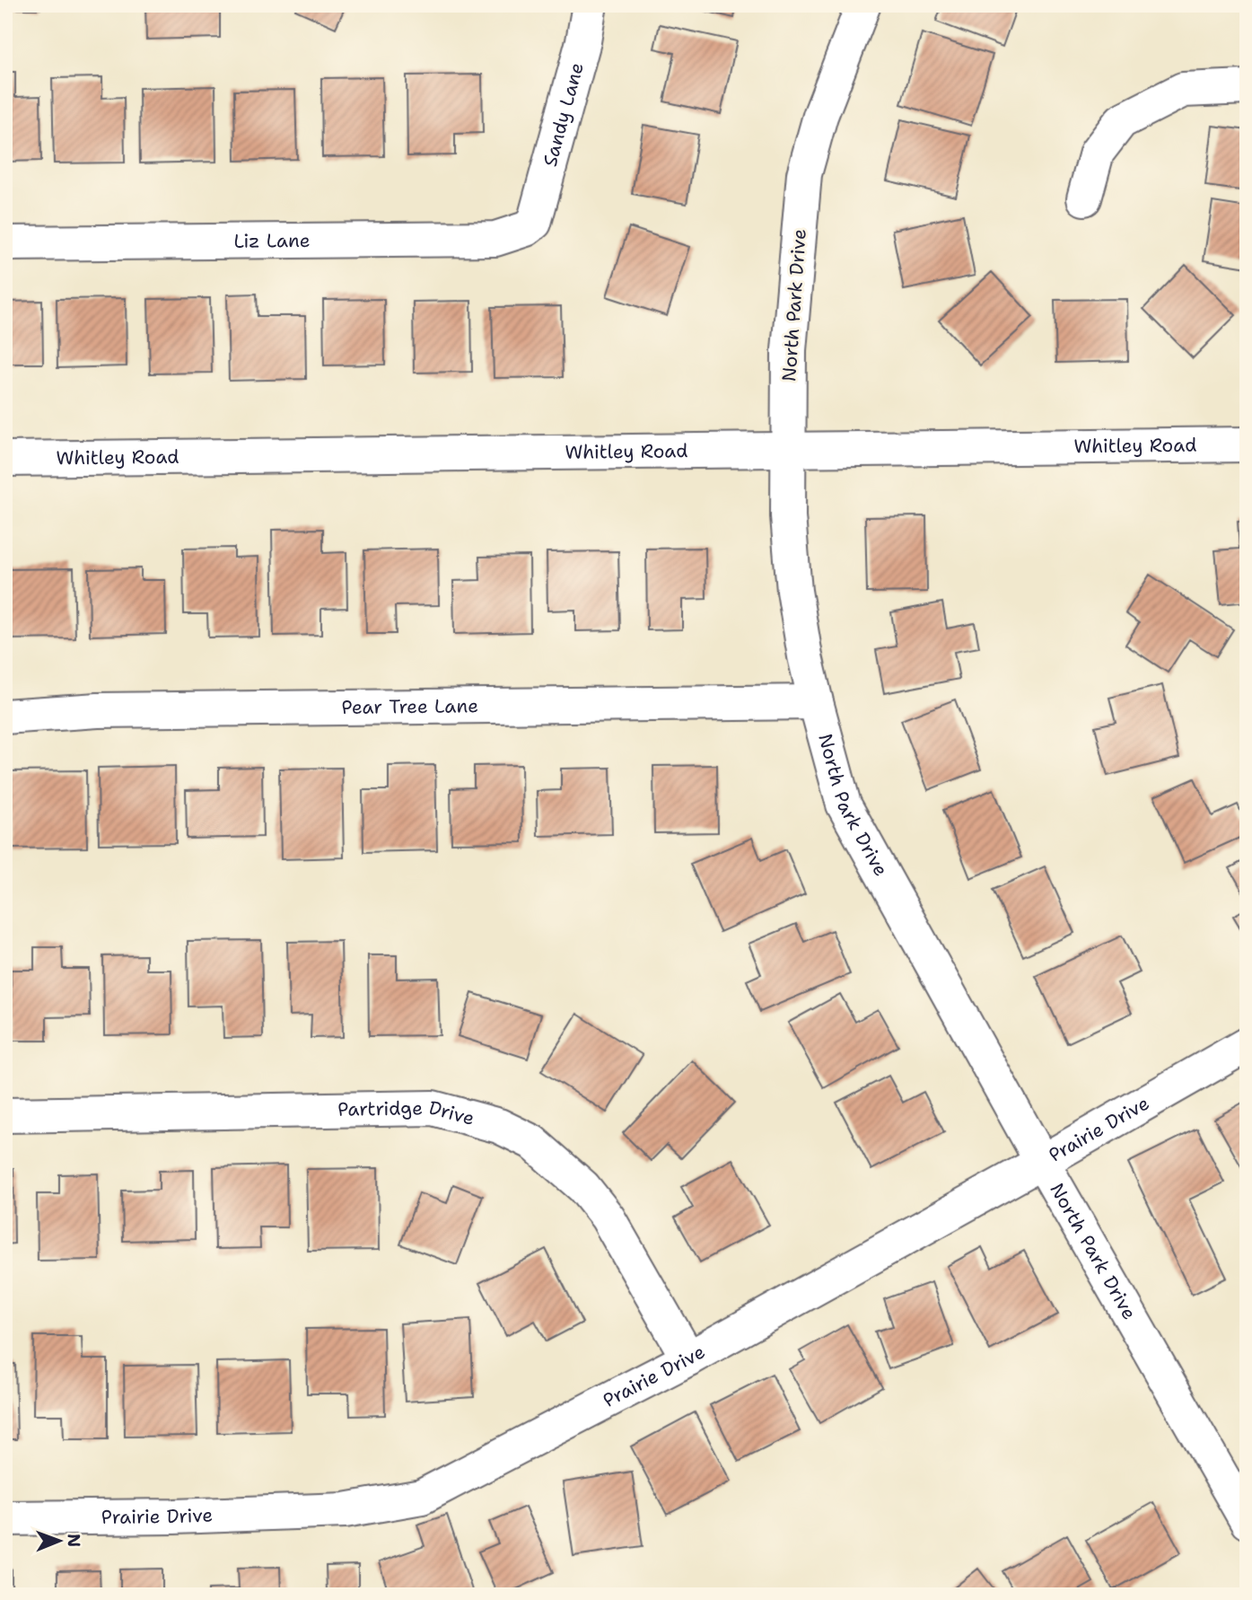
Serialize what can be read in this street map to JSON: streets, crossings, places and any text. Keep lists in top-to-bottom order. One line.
{"streets":{"street":["Sandy Lane","Liz Lane","North Park Drive","Whitley Road","Pear Tree Lane","Partridge Drive","Prairie Drive"]},"crossings":[["Sandy Lane","Liz Lane"],["North Park Drive","Whitley Road"],["North Park Drive","Pear Tree Lane"],["North Park Drive","Prairie Drive"],["Partridge Drive","Prairie Drive"]],"north":"right"}
